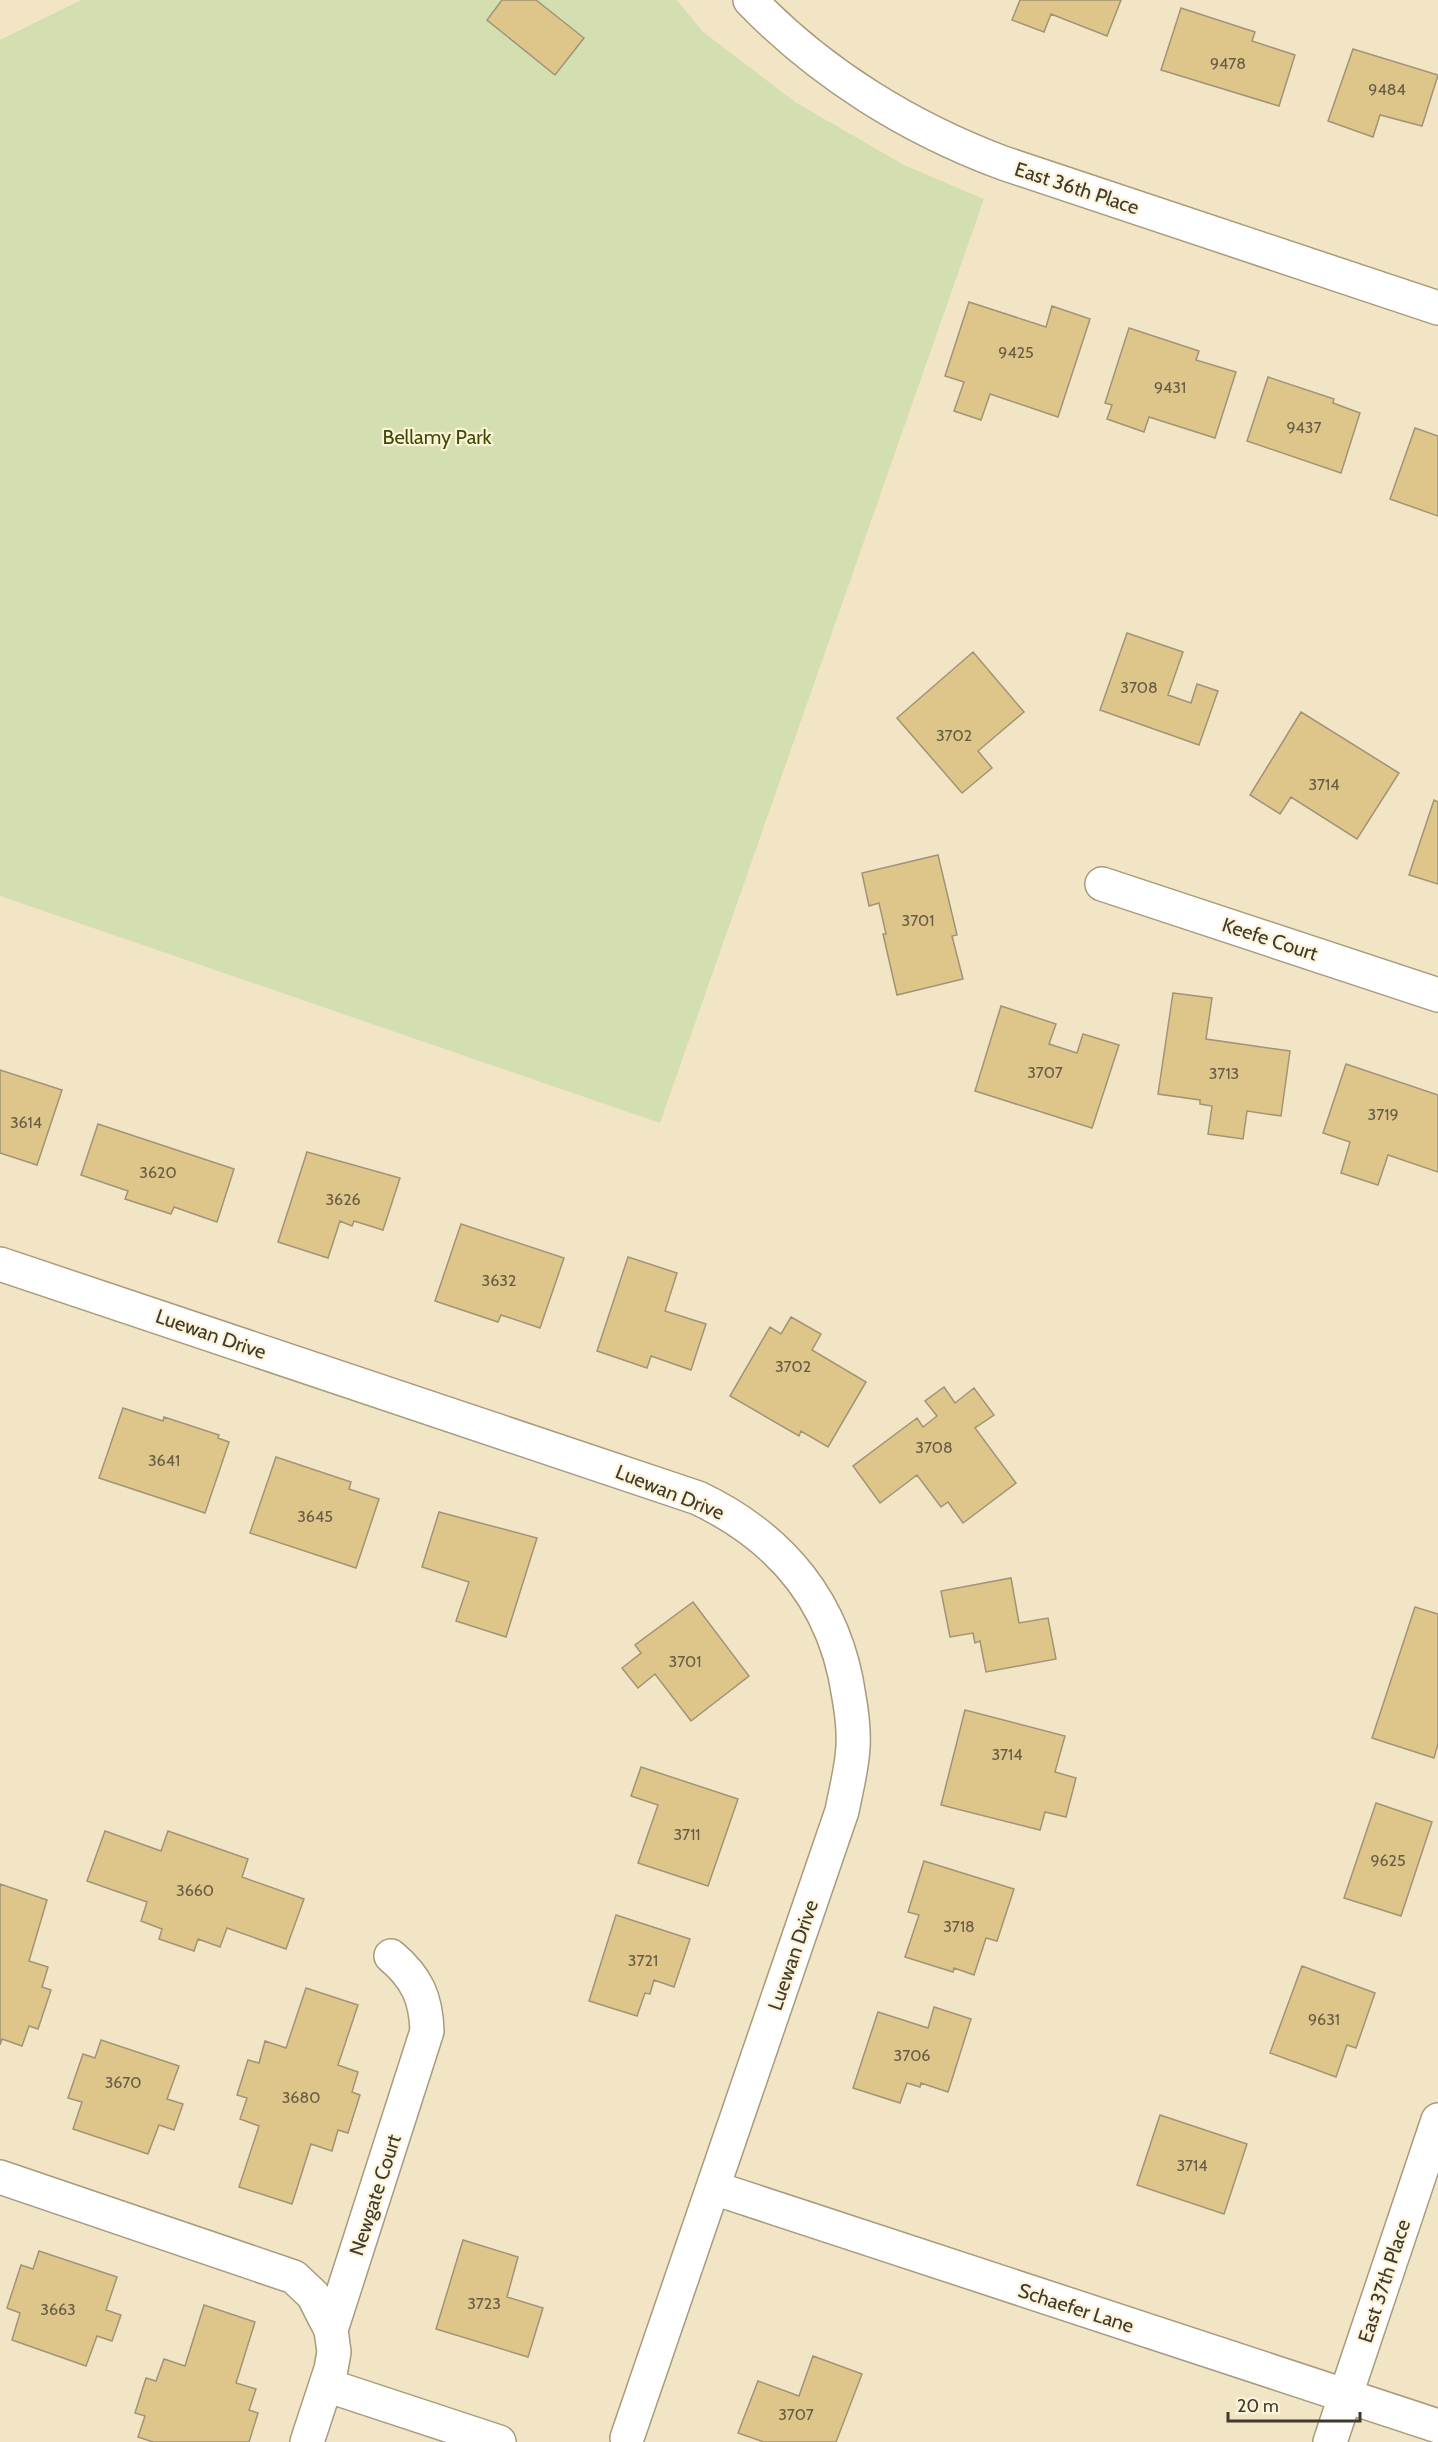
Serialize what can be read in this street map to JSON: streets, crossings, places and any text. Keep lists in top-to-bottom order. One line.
{"streets":{"street":["East 36th Place","Keefe Court","Luewan Drive","Newgate Court","East 37th Place","Schaefer Lane"]},"crossings":[["Luewan Drive","Schaefer Lane"],["East 37th Place","Schaefer Lane"]],"parks":["Bellamy Park"],"house_numbers":["9478","9484","9425","9431","9437","3708","3702","3714","3701","3707","3713","3719","3614","3620","3626","3632","3702","3708","3641","3645","3701","3714","3711","9625","3660","3718","3721","9631","3706","3670","3680","3714","3723","3663","3707"],"scale_bar":"20 m"}
